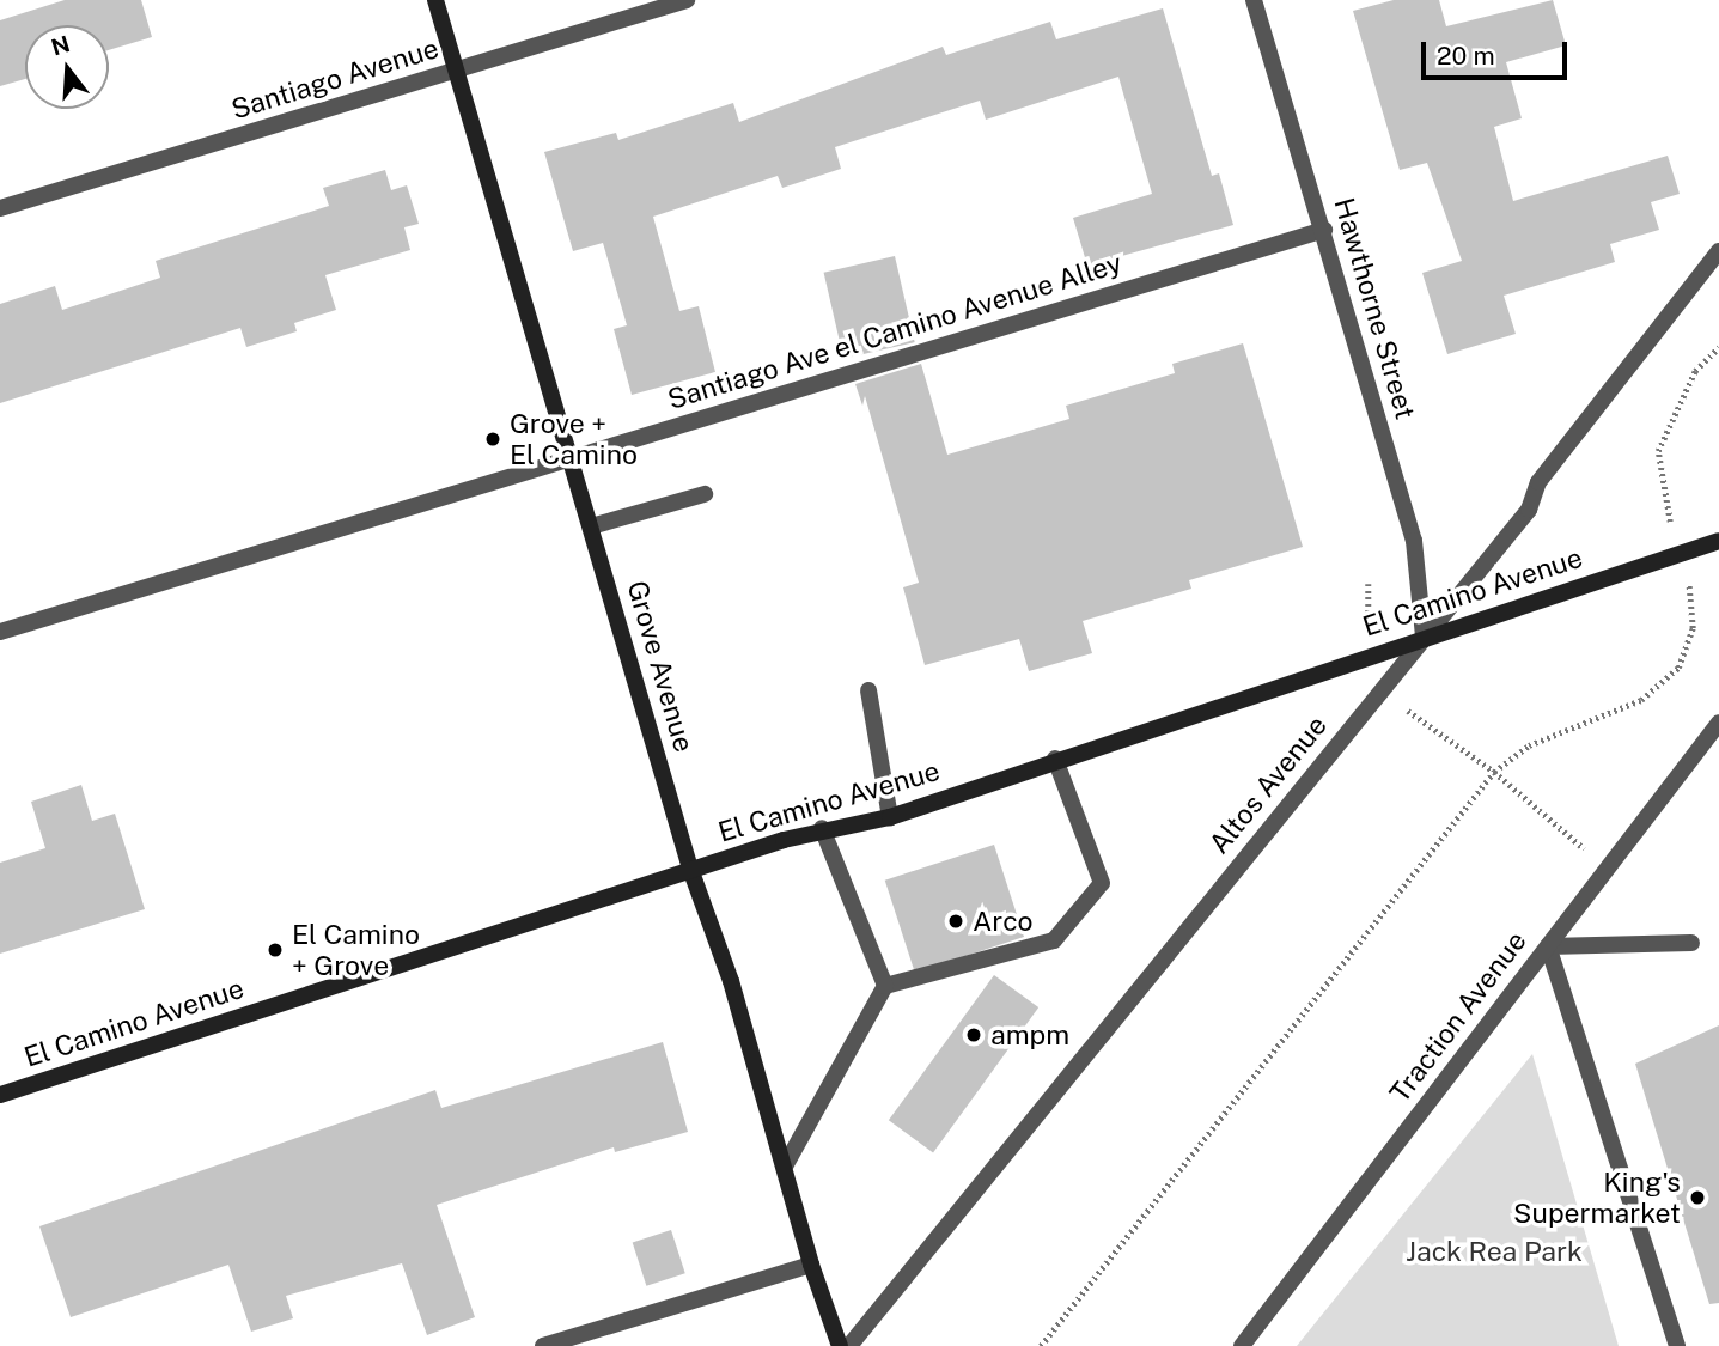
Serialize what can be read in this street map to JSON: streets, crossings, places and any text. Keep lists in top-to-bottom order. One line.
{"streets":{"main road":["El Camino Avenue","Grove Avenue"],"street":["Santiago Avenue","Hawthorne Street","Santiago Ave el Camino Avenue Alley","Altos Avenue","Traction Avenue"]},"crossings":[["Santiago Avenue","Grove Avenue"],["Hawthorne Street","Santiago Ave el Camino Avenue Alley"],["Hawthorne Street","El Camino Avenue"],["Hawthorne Street","Altos Avenue"],["Santiago Ave el Camino Avenue Alley","Grove Avenue"],["El Camino Avenue","Grove Avenue"],["El Camino Avenue","Altos Avenue"]],"parks":["Jack Rea Park"],"places":["Grove + El Camino","Arco","El Camino + Grove","ampm","King's Supermarket"],"scale_bar":"20 m","north":"top"}
